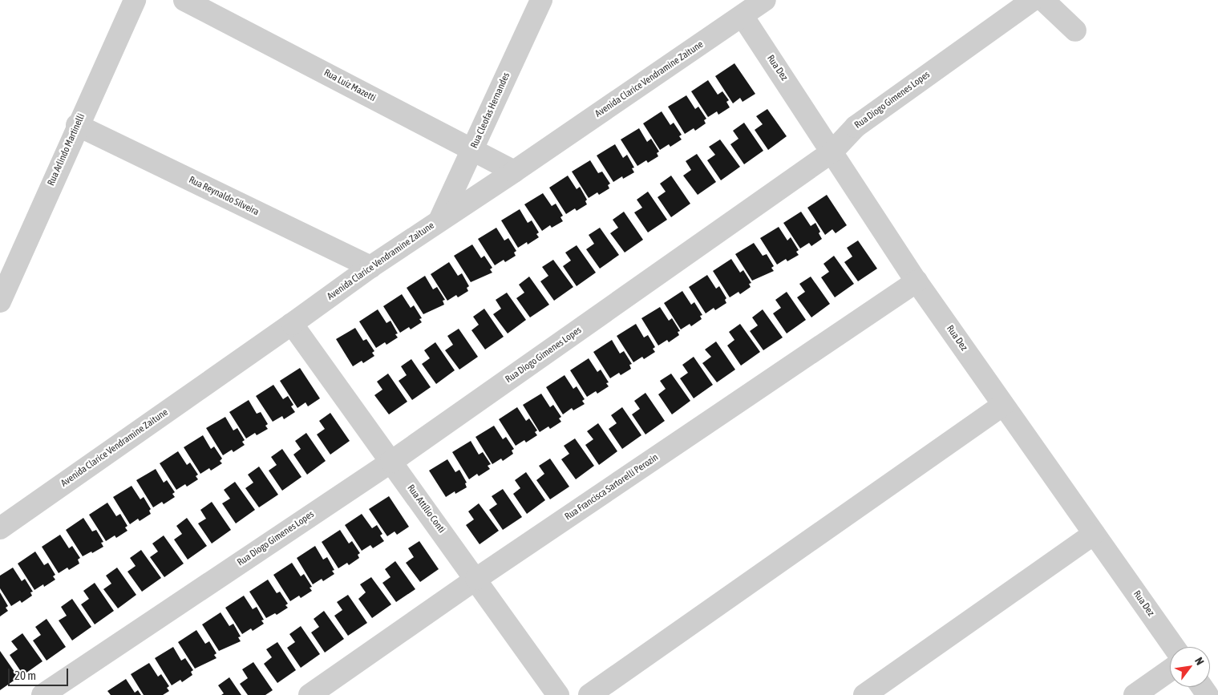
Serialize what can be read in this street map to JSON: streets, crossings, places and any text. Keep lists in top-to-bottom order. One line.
{"streets":{"street":["Rua Dez","Avenida Clarice Vendramine Zaitune","Rua Luiz Mazetti","Rua Diogo Gimenes Lopes","Rua Cleofas Hernandes","Rua Arlindo Martinelli","Rua Reynaldo Silveira","Rua Francisca Sartorelli Perozin","Rua Attílio Conti"]},"crossings":[["Rua Dez","Avenida Clarice Vendramine Zaitune"],["Rua Dez","Rua Diogo Gimenes Lopes"],["Rua Dez","Rua Francisca Sartorelli Perozin"],["Avenida Clarice Vendramine Zaitune","Rua Luiz Mazetti"],["Avenida Clarice Vendramine Zaitune","Rua Cleofas Hernandes"],["Avenida Clarice Vendramine Zaitune","Rua Reynaldo Silveira"],["Avenida Clarice Vendramine Zaitune","Rua Attílio Conti"],["Rua Luiz Mazetti","Rua Cleofas Hernandes"],["Rua Diogo Gimenes Lopes","Rua Attílio Conti"],["Rua Arlindo Martinelli","Rua Reynaldo Silveira"],["Rua Francisca Sartorelli Perozin","Rua Attílio Conti"]],"scale_bar":"20 m","north":"top right"}
